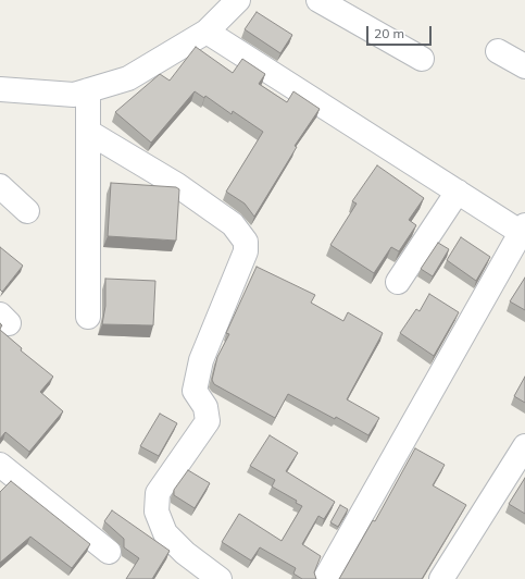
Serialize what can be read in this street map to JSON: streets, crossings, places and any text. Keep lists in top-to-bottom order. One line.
{"scale_bar":"20 m"}
